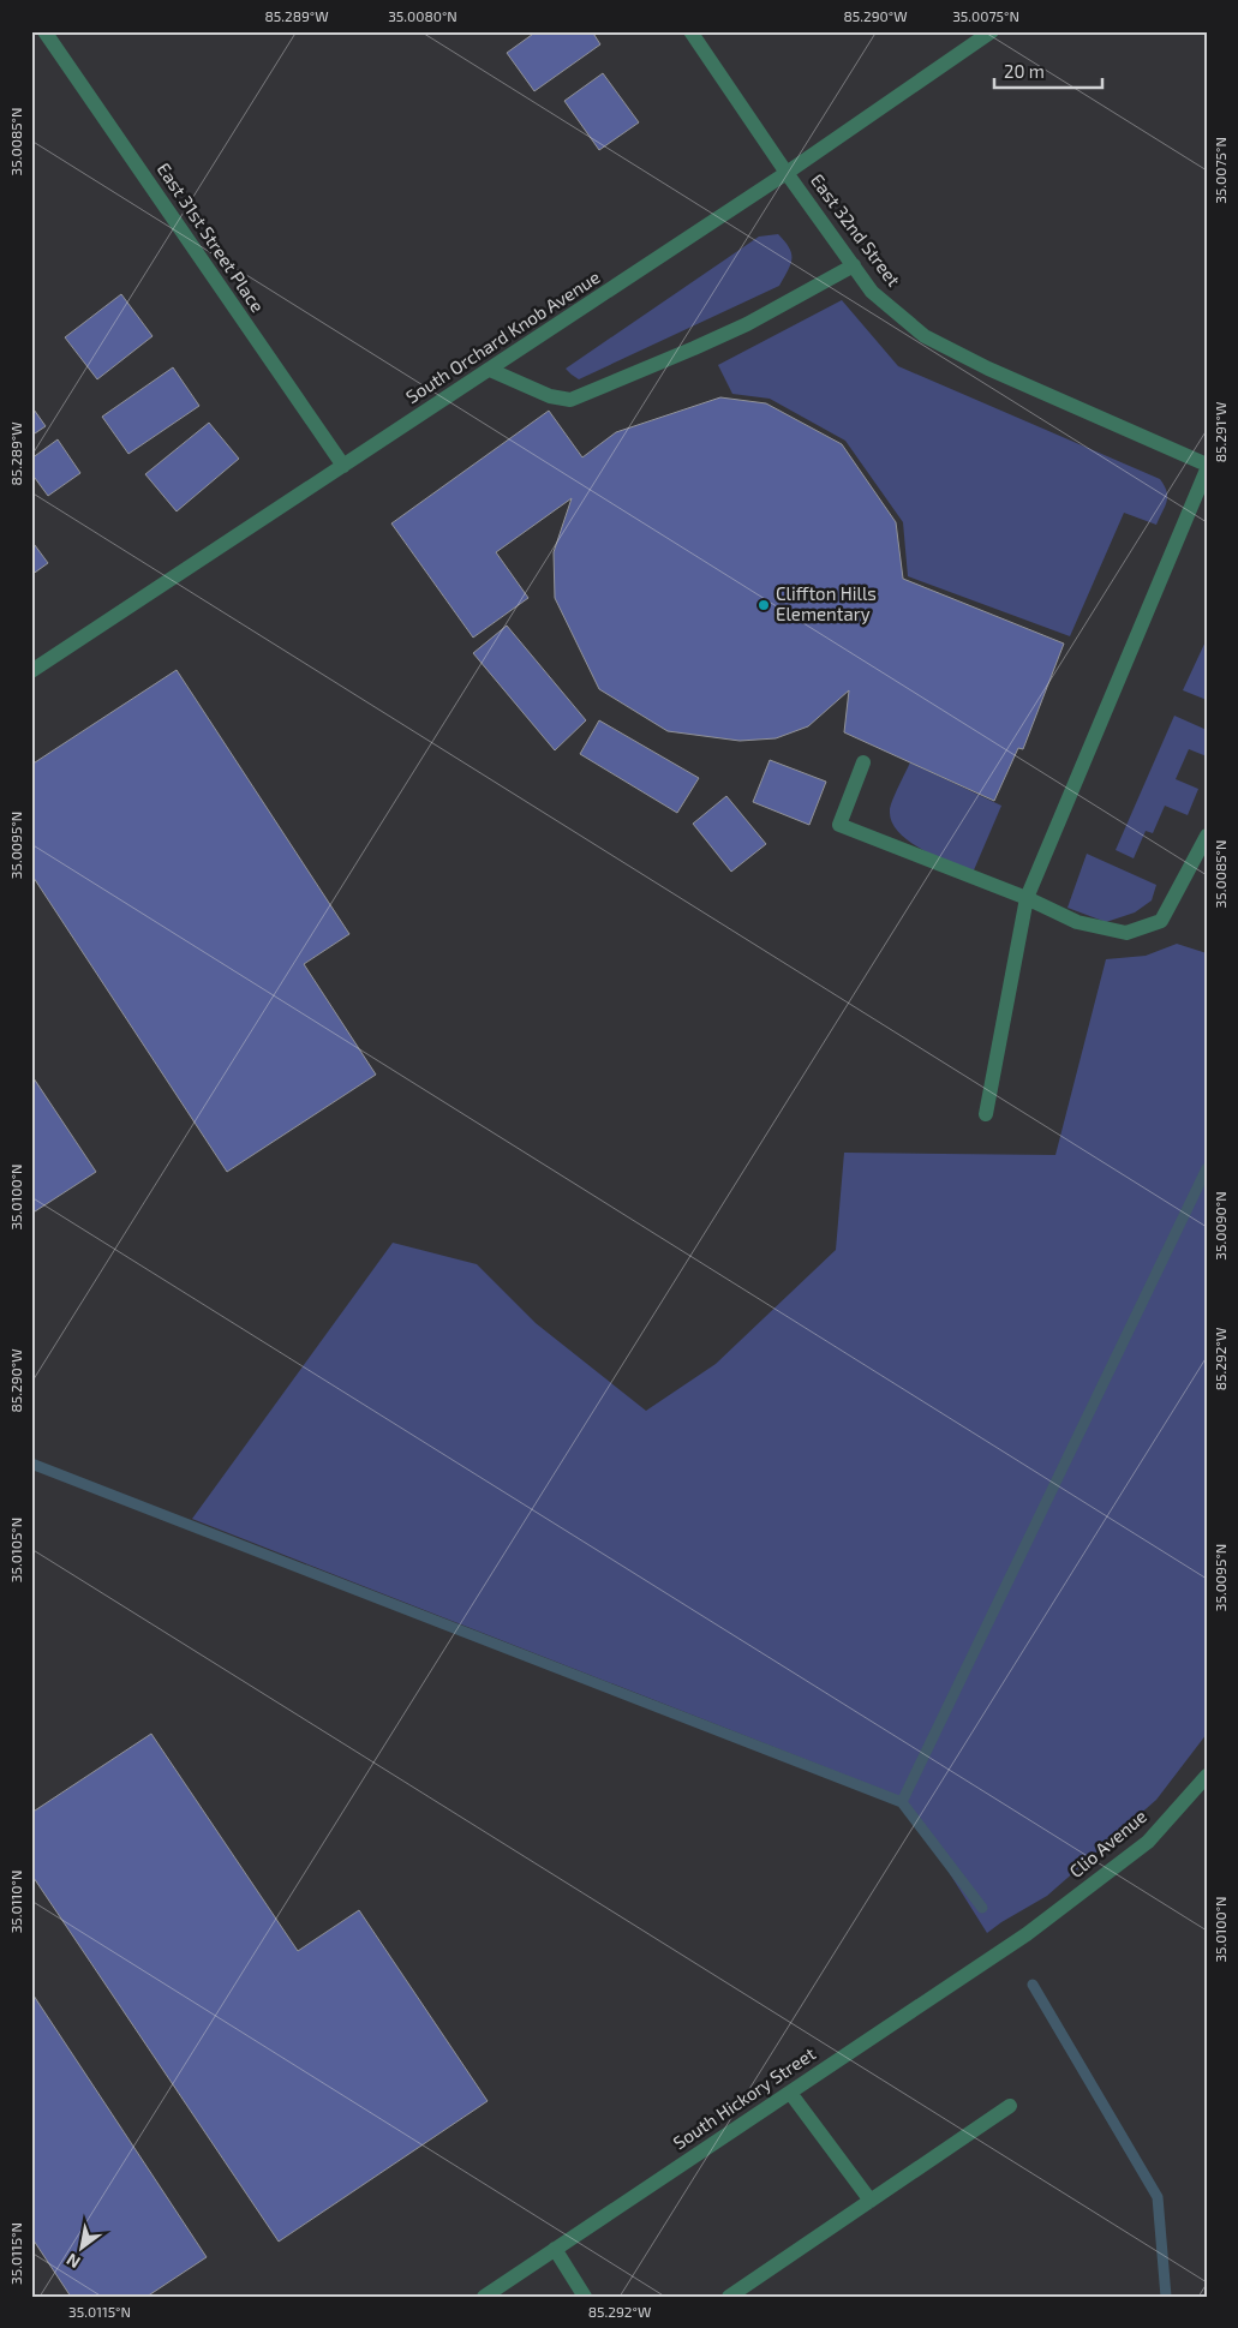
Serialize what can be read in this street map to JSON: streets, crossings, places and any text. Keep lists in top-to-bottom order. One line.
{"streets":{"street":["East 32nd Street","East 31st Street Place","South Orchard Knob Avenue","Clio Avenue","South Hickory Street"]},"crossings":[["East 32nd Street","South Orchard Knob Avenue"],["East 31st Street Place","South Orchard Knob Avenue"],["Clio Avenue","South Hickory Street"]],"places":["Cliffton Hills Elementary"],"scale_bar":"20 m","north":"bottom left","coordinates":["85.289°W","35.0080°N","85.290°W","35.0075°N","35.0085°N","85.291°W","35.0095°N","35.0100°N","35.0090°N","85.292°W","35.0105°N","35.0110°N","35.0115°N"]}
